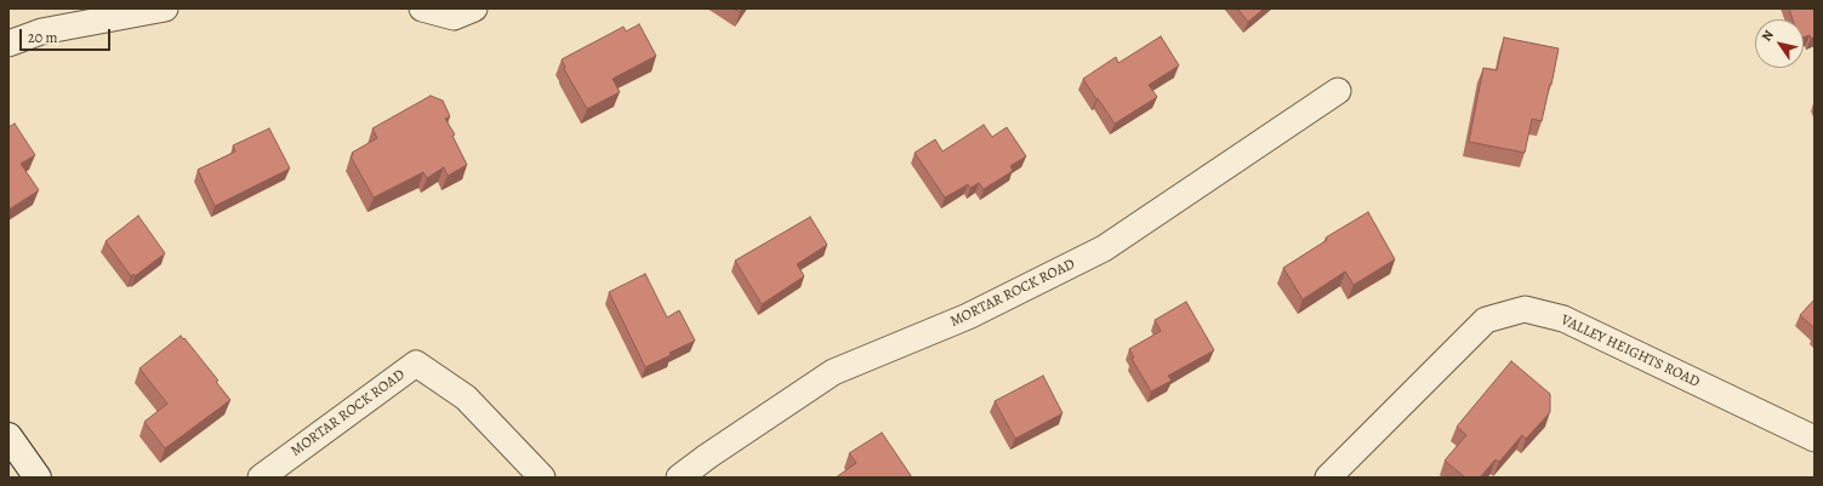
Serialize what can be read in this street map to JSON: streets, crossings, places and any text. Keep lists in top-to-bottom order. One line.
{"streets":{"street":["MORTAR ROCK ROAD","VALLEY HEIGHTS ROAD"]},"scale_bar":"20 m","north":"top left"}
